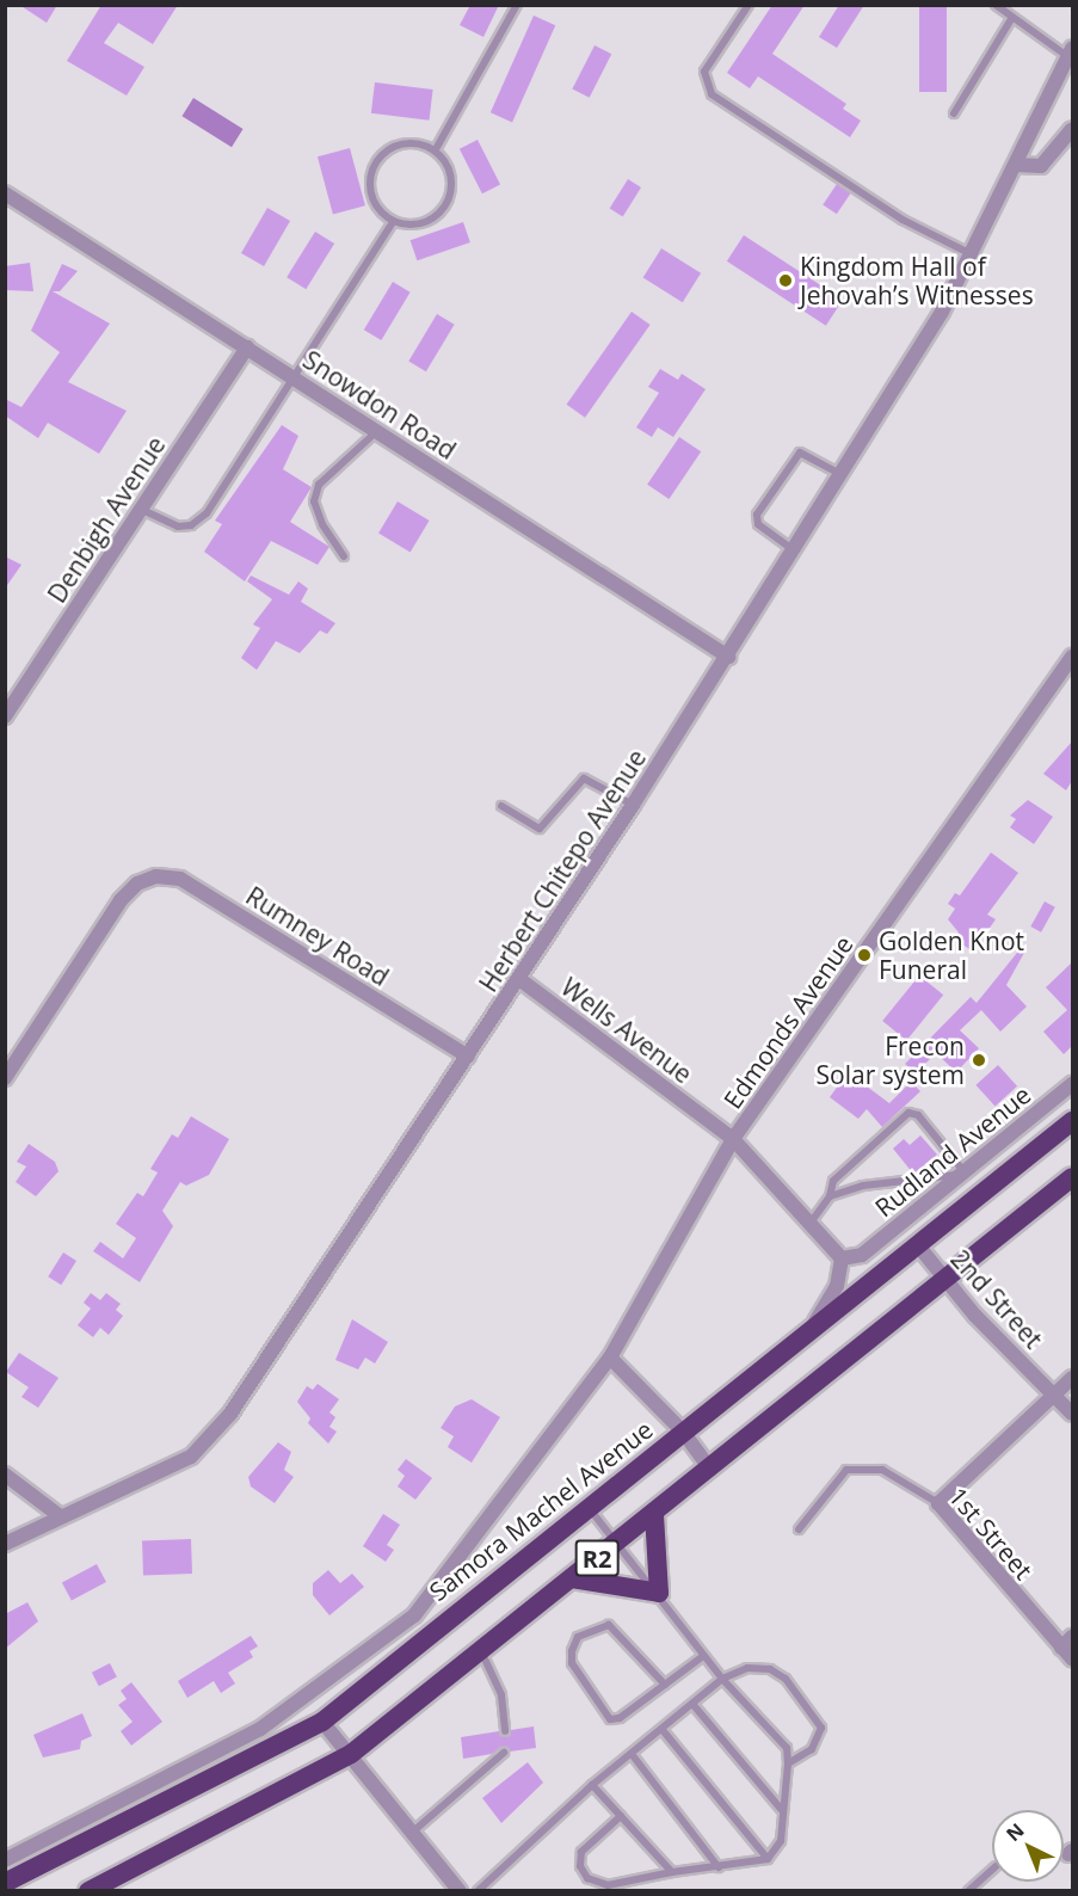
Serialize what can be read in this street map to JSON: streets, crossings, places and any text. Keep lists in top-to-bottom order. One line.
{"streets":{"highway":["Samora Machel Avenue","R2"],"street":["Snowdon Road","Denbigh Avenue","Herbert Chitepo Avenue","Rumney Road","Edmonds Avenue","Wells Avenue","Rudland Avenue","2nd Street","1st Street"]},"crossings":[["Snowdon Road","Denbigh Avenue"],["Snowdon Road","Herbert Chitepo Avenue"],["Herbert Chitepo Avenue","Rumney Road"],["Herbert Chitepo Avenue","Wells Avenue"],["Edmonds Avenue","Wells Avenue"],["Wells Avenue","Rudland Avenue"],["2nd Street","Samora Machel Avenue"],["2nd Street","R2"]],"places":["Kingdom Hall of Jehovah’s Witnesses","Golden Knot Funeral","Frecon Solar system"],"north":"top left"}
